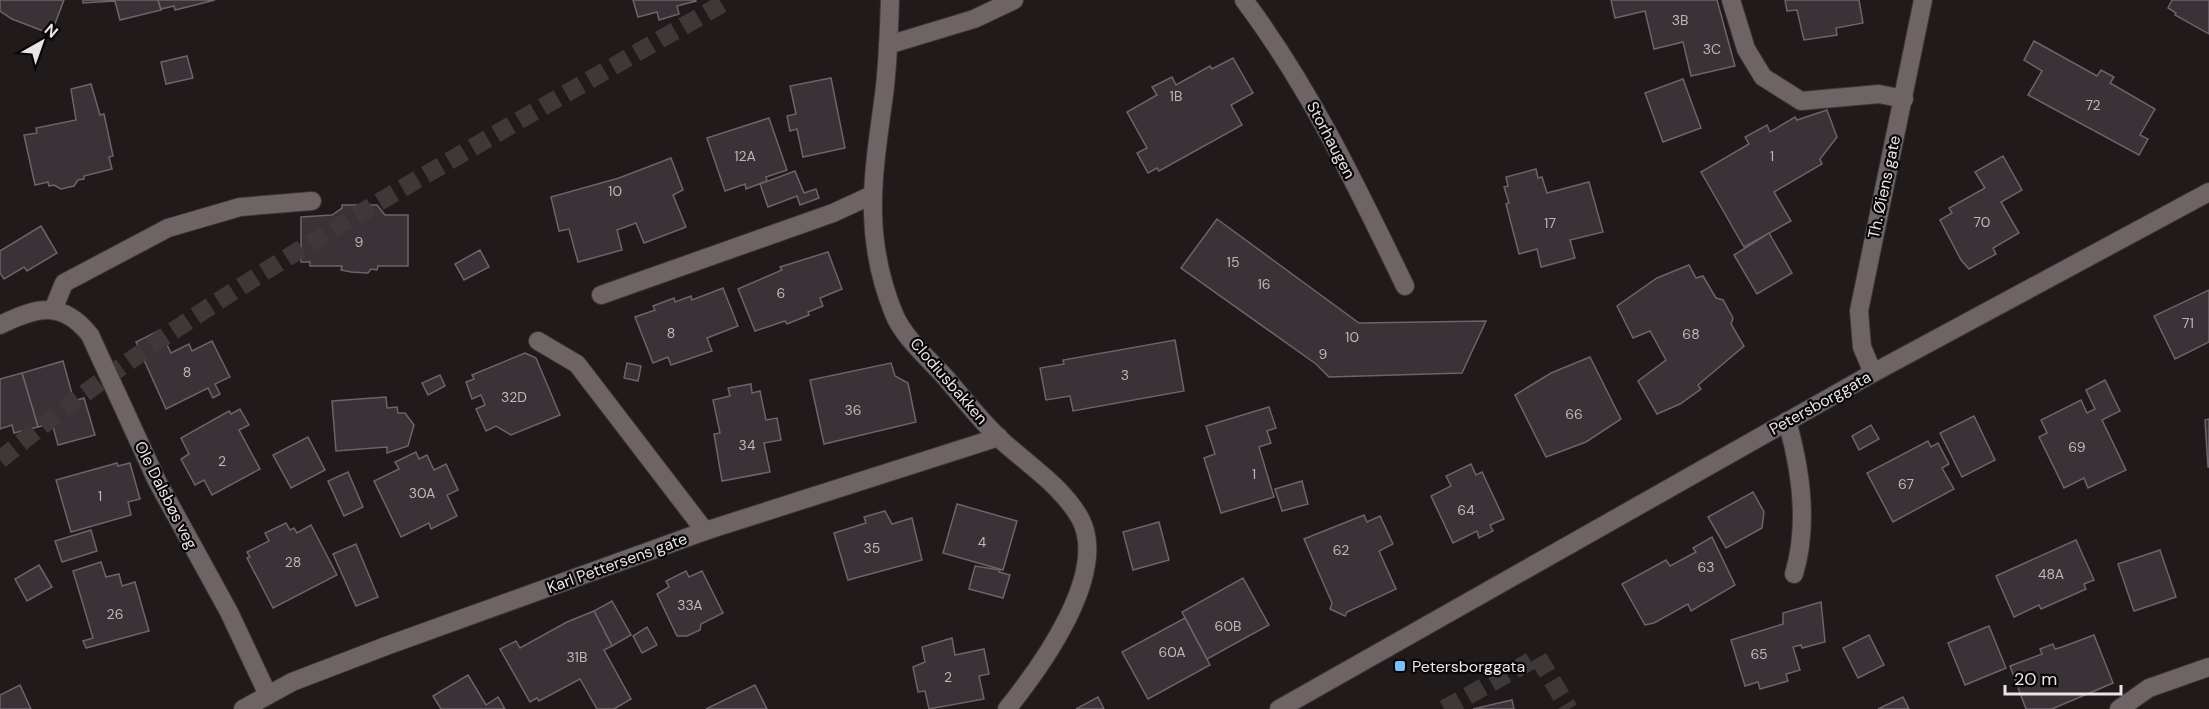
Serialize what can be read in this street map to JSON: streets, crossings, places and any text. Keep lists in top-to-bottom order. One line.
{"streets":{"street":["Storhaugen","Th. Øiens gate","Clodiusbakken","Petersborggata","Ole Dalsbøs veg","Karl Pettersens gate"]},"crossings":[["Th. Øiens gate","Petersborggata"],["Clodiusbakken","Karl Pettersens gate"],["Ole Dalsbøs veg","Karl Pettersens gate"]],"places":{"transit":["Petersborggata"]},"house_numbers":["3B","3C","1B","72","12A","1","10","70","17","9","15","16","6","71","8","68","10","9","8","3","32D","36","66","34","69","2","1","67","30A","1","64","4","35","62","28","63","48A","33A","26","60B","60A","65","31B","2"],"scale_bar":"20 m","north":"top right"}
